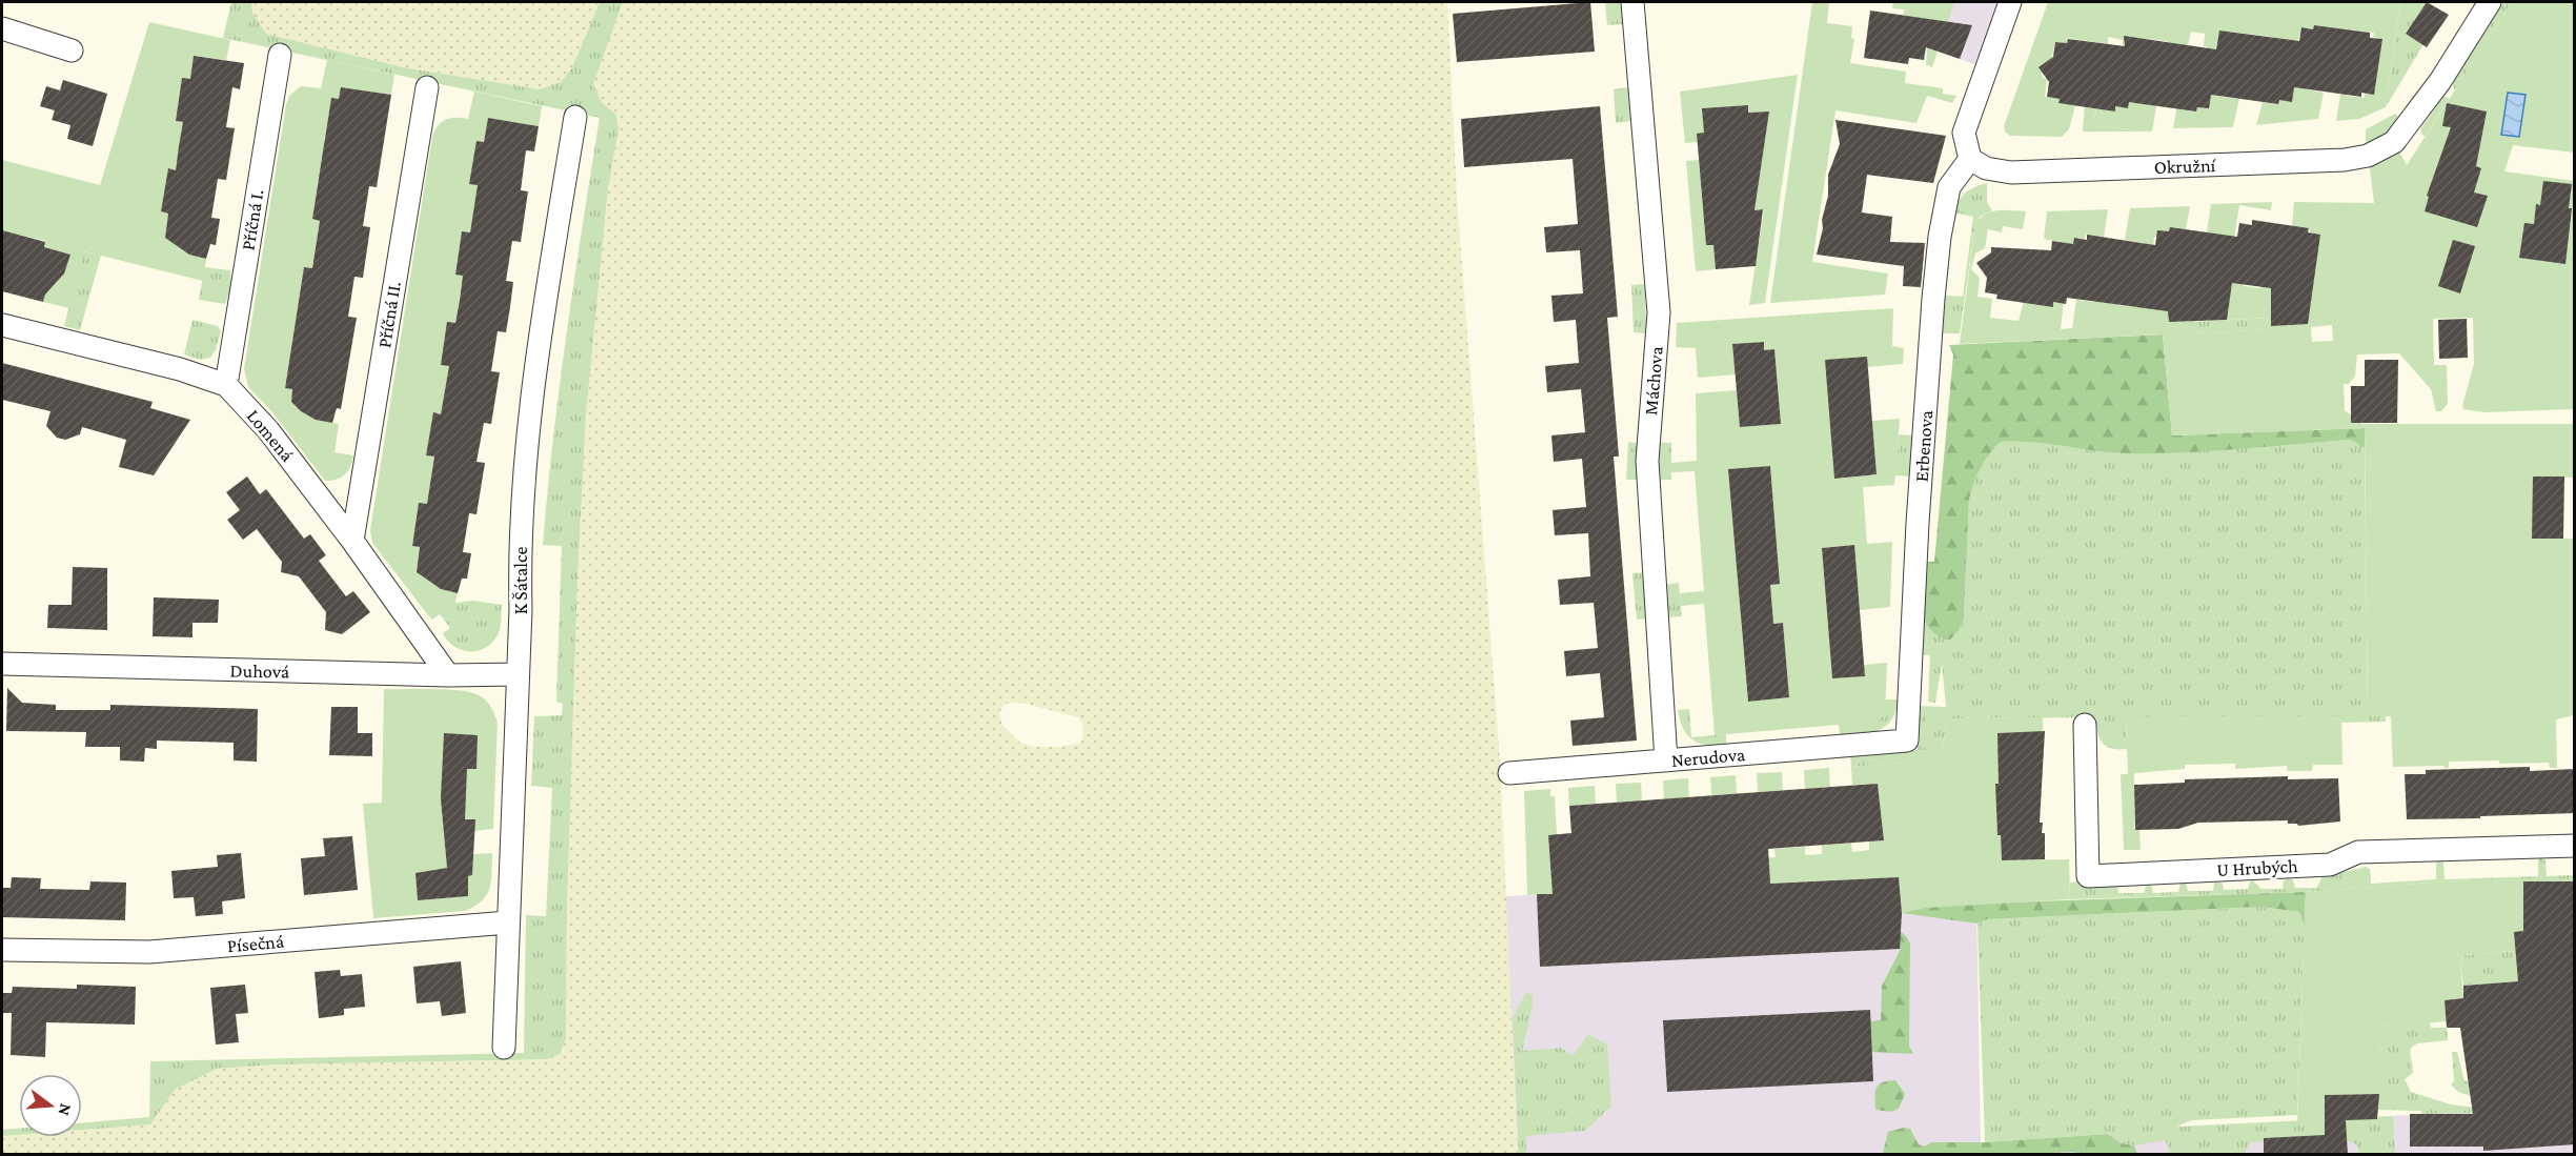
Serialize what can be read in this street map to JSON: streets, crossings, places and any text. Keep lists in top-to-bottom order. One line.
{"streets":{"street":["Okružní","Příčná I.","Příčná II.","Máchova","Lomená","Erbenova","K Šátalce","Duhová","Nerudova","U Hrubých","Písečná"]},"crossings":[["Okružní","Erbenova"],["Příčná I.","Lomená"],["Příčná II.","Lomená"],["Máchova","Nerudova"],["Lomená","Duhová"],["Erbenova","Nerudova"],["K Šátalce","Duhová"],["K Šátalce","Písečná"]],"north":"right"}
